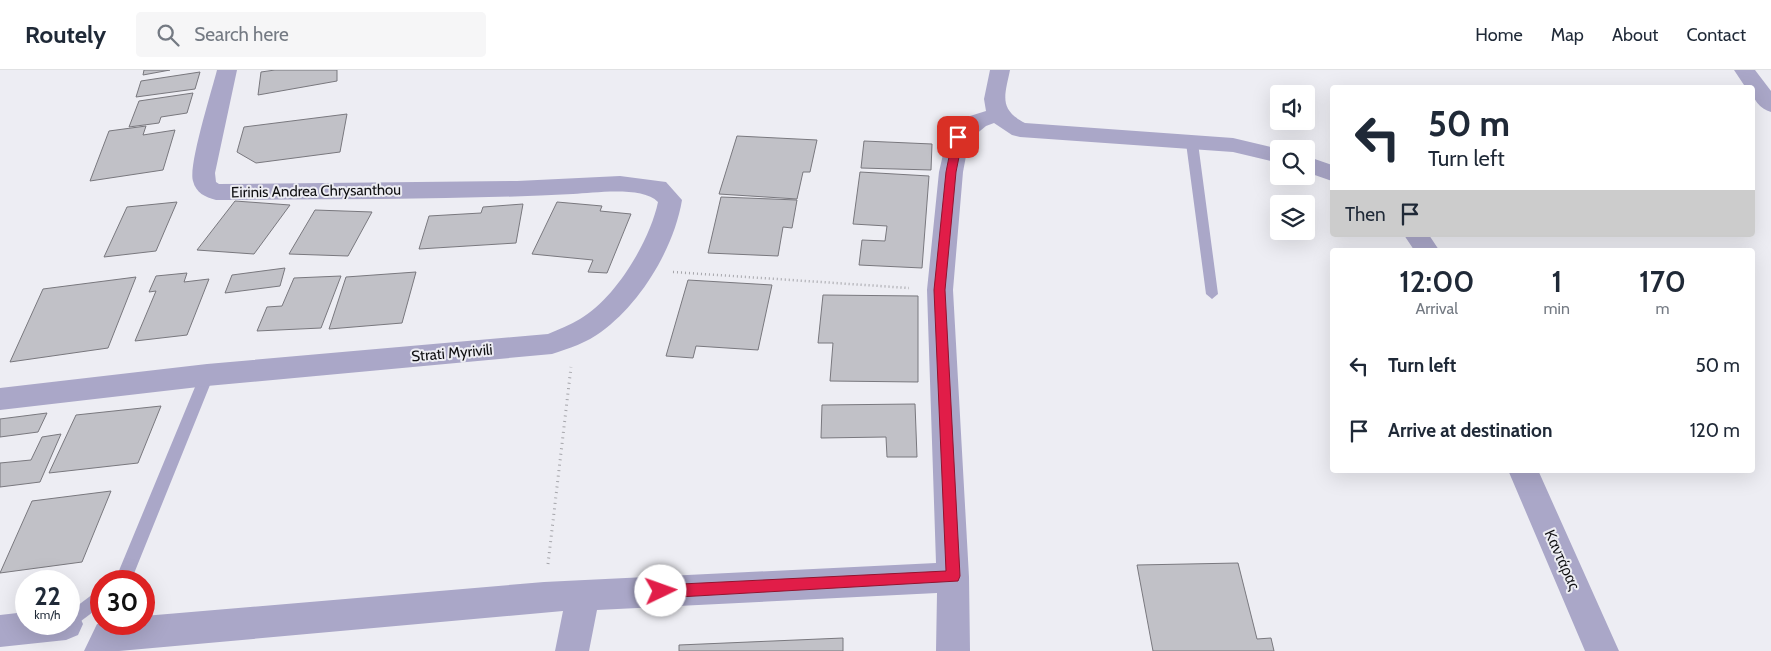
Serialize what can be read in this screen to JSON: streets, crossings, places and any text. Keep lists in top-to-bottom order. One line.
{"streets":{"street":["Eirinis Andrea Chrysanthou","Strati Myrivili","Καντάρας"]},"crossings":[["Eirinis Andrea Chrysanthou","Strati Myrivili"]],"page":{"header":"Routely","search":"Search here","nav":["Home","Map","About","Contact"],"turn":["50 m","Turn left"],"then":"Then","eta":["12:00","Arrival","1","min","170","m"],"list":[{"name":"Turn left","value":"50 m"},{"name":"Arrive at destination","value":"120 m"}],"speed":"22 km/h","limit":"30"}}
